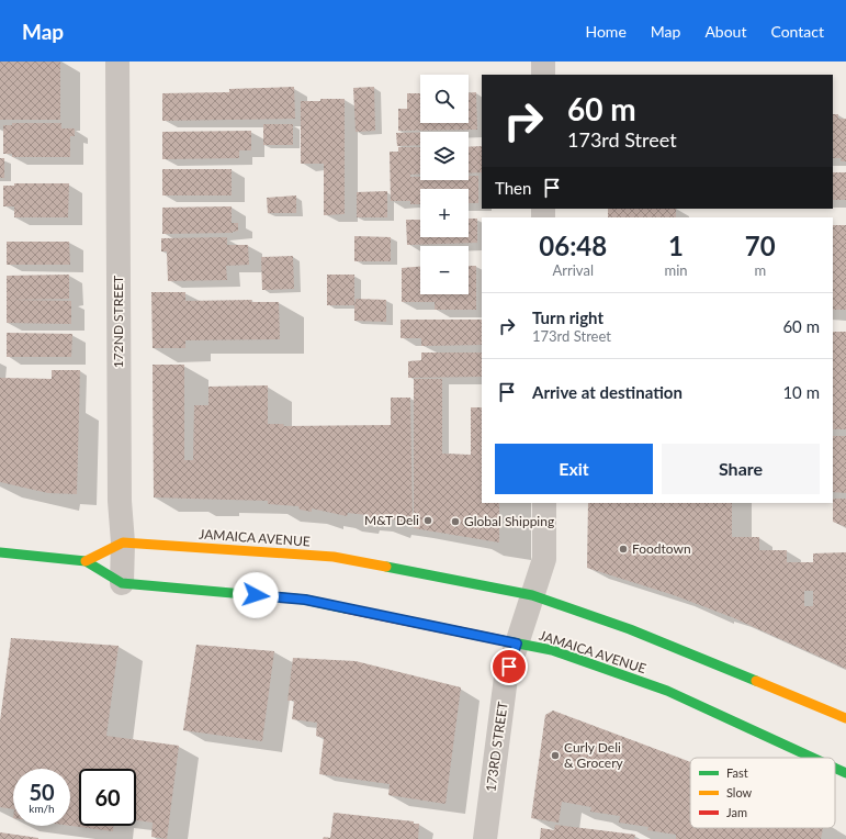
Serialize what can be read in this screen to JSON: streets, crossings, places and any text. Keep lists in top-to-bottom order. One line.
{"streets":{"main road":["JAMAICA AVENUE"],"street":["172ND STREET","173RD STREET"]},"crossings":[["172ND STREET","JAMAICA AVENUE"],["JAMAICA AVENUE","173RD STREET"]],"places":["M&T Deli","Global Shipping","Foodtown","Curly Deli & Grocery"],"legend":["Fast","Slow","Jam"],"page":{"header":"Map","nav":["Home","Map","About","Contact"],"map_buttons":["+","−"],"turn":["60 m","173rd Street"],"then":"Then","eta":["06:48","Arrival","1","min","70","m"],"list":[{"name":"Turn right","note":"173rd Street","value":"60 m"},{"name":"Arrive at destination","value":"10 m"}],"buttons":["Exit","Share"],"speed":"50 km/h","limit":"60"}}
